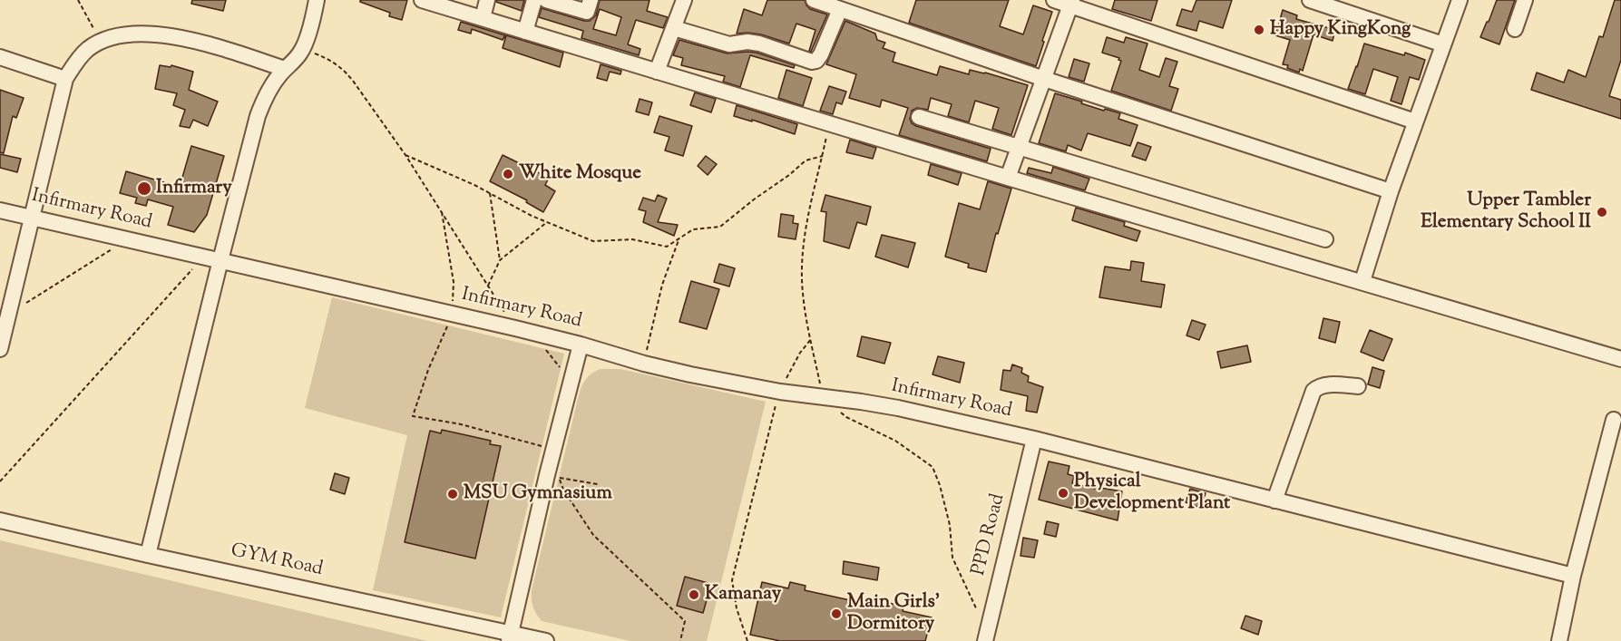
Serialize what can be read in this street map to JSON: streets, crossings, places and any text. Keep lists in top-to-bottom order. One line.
{"streets":{"street":["Infirmary Road","PPD Road","GYM Road"]},"crossings":[["Infirmary Road","PPD Road"]],"places":["Happy KingKong","White Mosque","Infirmary","Upper Tambler Elementary School II","Physical Development Plant","MSU Gymnasium","Kamanay","Main Girls' Dormitory"]}
